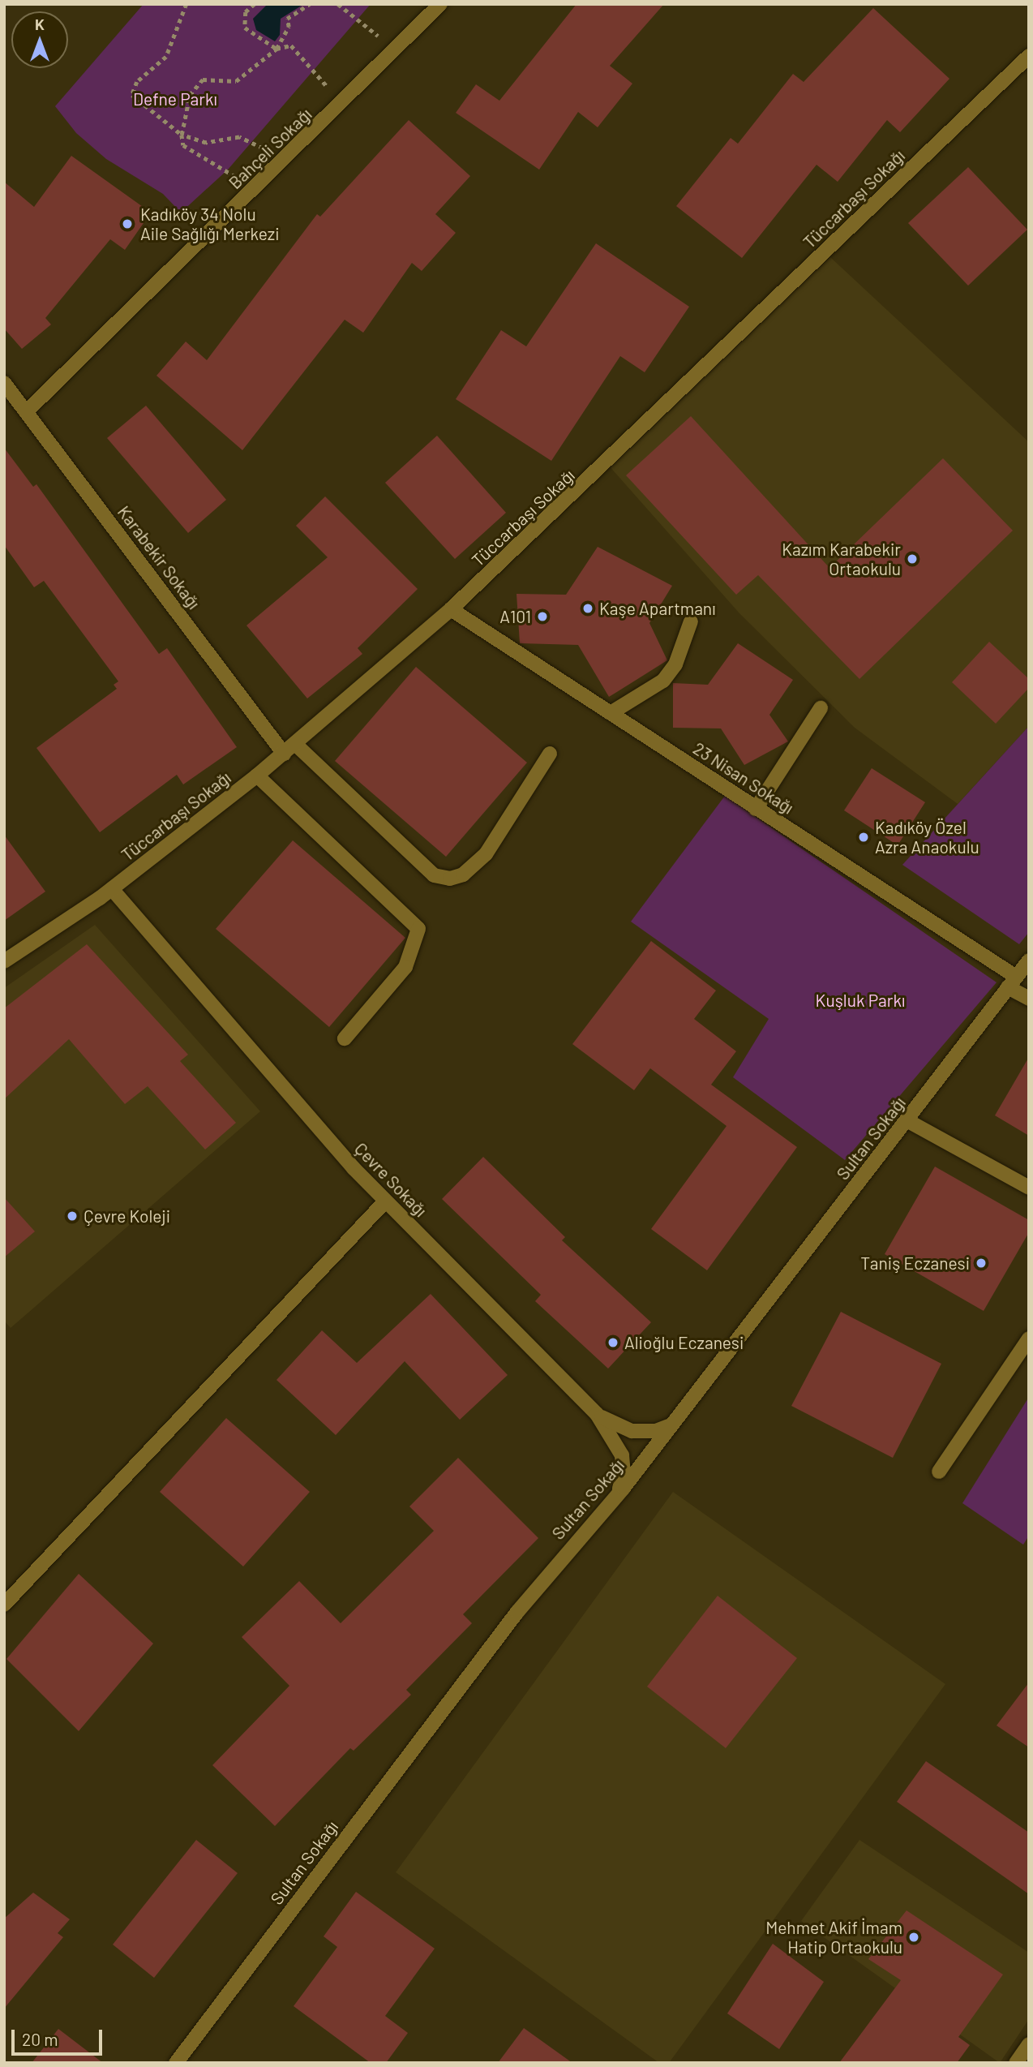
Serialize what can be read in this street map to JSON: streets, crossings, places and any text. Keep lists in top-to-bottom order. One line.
{"streets":{"street":["Bahçeli Sokağı","Tüccarbaşı Sokağı","Karabekir Sokağı","23 Nisan Sokağı","Sultan Sokağı","Çevre Sokağı"]},"crossings":[["Bahçeli Sokağı","Karabekir Sokağı"],["Tüccarbaşı Sokağı","Karabekir Sokağı"],["Tüccarbaşı Sokağı","23 Nisan Sokağı"],["Tüccarbaşı Sokağı","Çevre Sokağı"],["23 Nisan Sokağı","Sultan Sokağı"],["Sultan Sokağı","Çevre Sokağı"]],"parks":["Defne Parkı","Kuşluk Parkı"],"places":["Kadıköy 34 Nolu Aile Sağlığı Merkezi","Kazım Karabekir Ortaokulu","Kaşe Apartmanı","A101","Kadıköy Özel Azra Anaokulu","Çevre Koleji","Taniş Eczanesi","Alioğlu Eczanesi","Mehmet Akif İmam Hatip Ortaokulu"],"scale_bar":"20 m","north":"top"}
